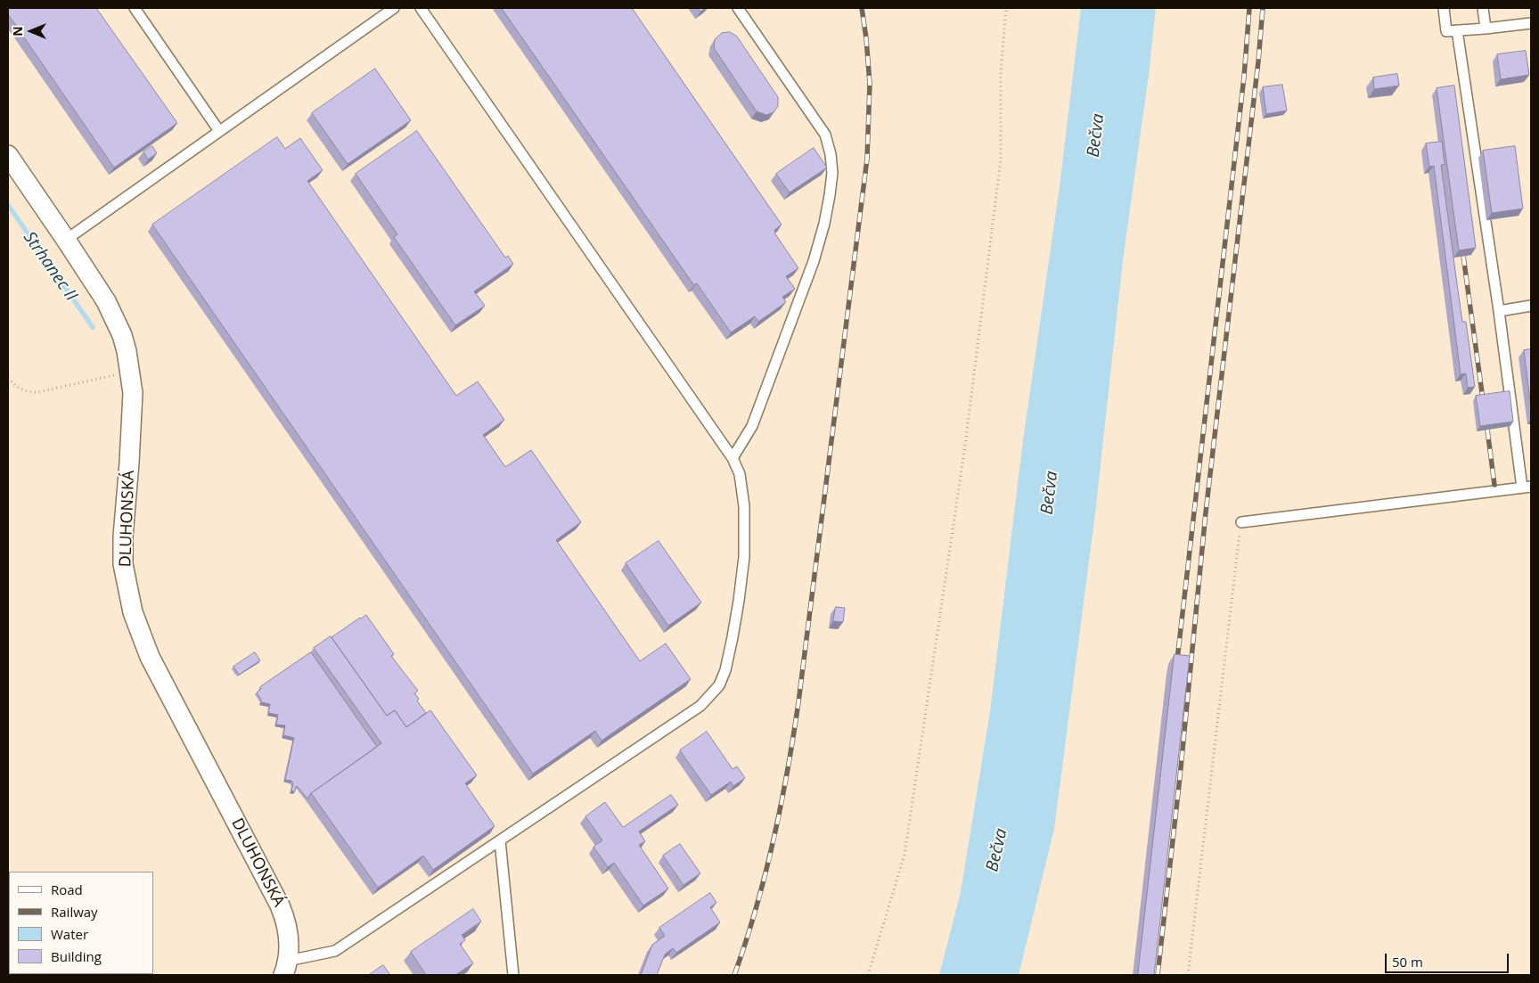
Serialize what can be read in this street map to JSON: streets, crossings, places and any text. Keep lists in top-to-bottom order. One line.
{"streets":{"street":["DLUHONSKÁ"]},"water":["Bečva","Strhanec II"],"legend":["Road","Railway","Water","Building"],"scale_bar":"50 m","north":"left"}
